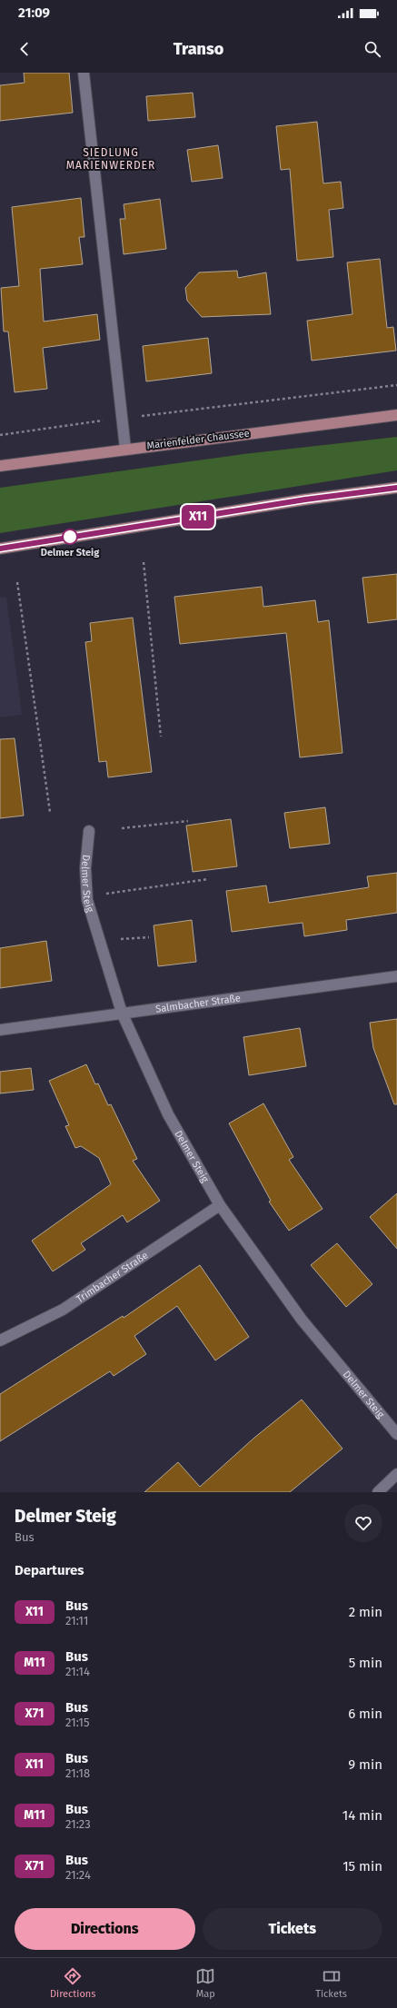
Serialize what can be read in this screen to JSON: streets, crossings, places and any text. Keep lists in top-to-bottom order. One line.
{"streets":{"main road":["Marienfelder Chaussee"],"street":["Delmer Steig","Salmbacher Straße","Trimbacher Straße"]},"crossings":[["Delmer Steig","Salmbacher Straße"],["Delmer Steig","Trimbacher Straße"]],"districts":["SIEDLUNG MARIENWERDER"],"places":["Delmer Steig"],"lines":["bus line X11"],"page":{"status":"21:09","header":"Transo","on_map":"X11","heading":[["Delmer Steig","Bus"],"Departures"],"list":[{"mark":"X11","name":"Bus","note":"21:11","value":"2 min"},{"mark":"M11","name":"Bus","note":"21:14","value":"5 min"},{"mark":"X71","name":"Bus","note":"21:15","value":"6 min"},{"mark":"X11","name":"Bus","note":"21:18","value":"9 min"},{"mark":"M11","name":"Bus","note":"21:23","value":"14 min"},{"mark":"X71","name":"Bus","note":"21:24","value":"15 min"}],"buttons":["Directions","Tickets"],"tabs":["Directions","Map","Tickets"]}}
